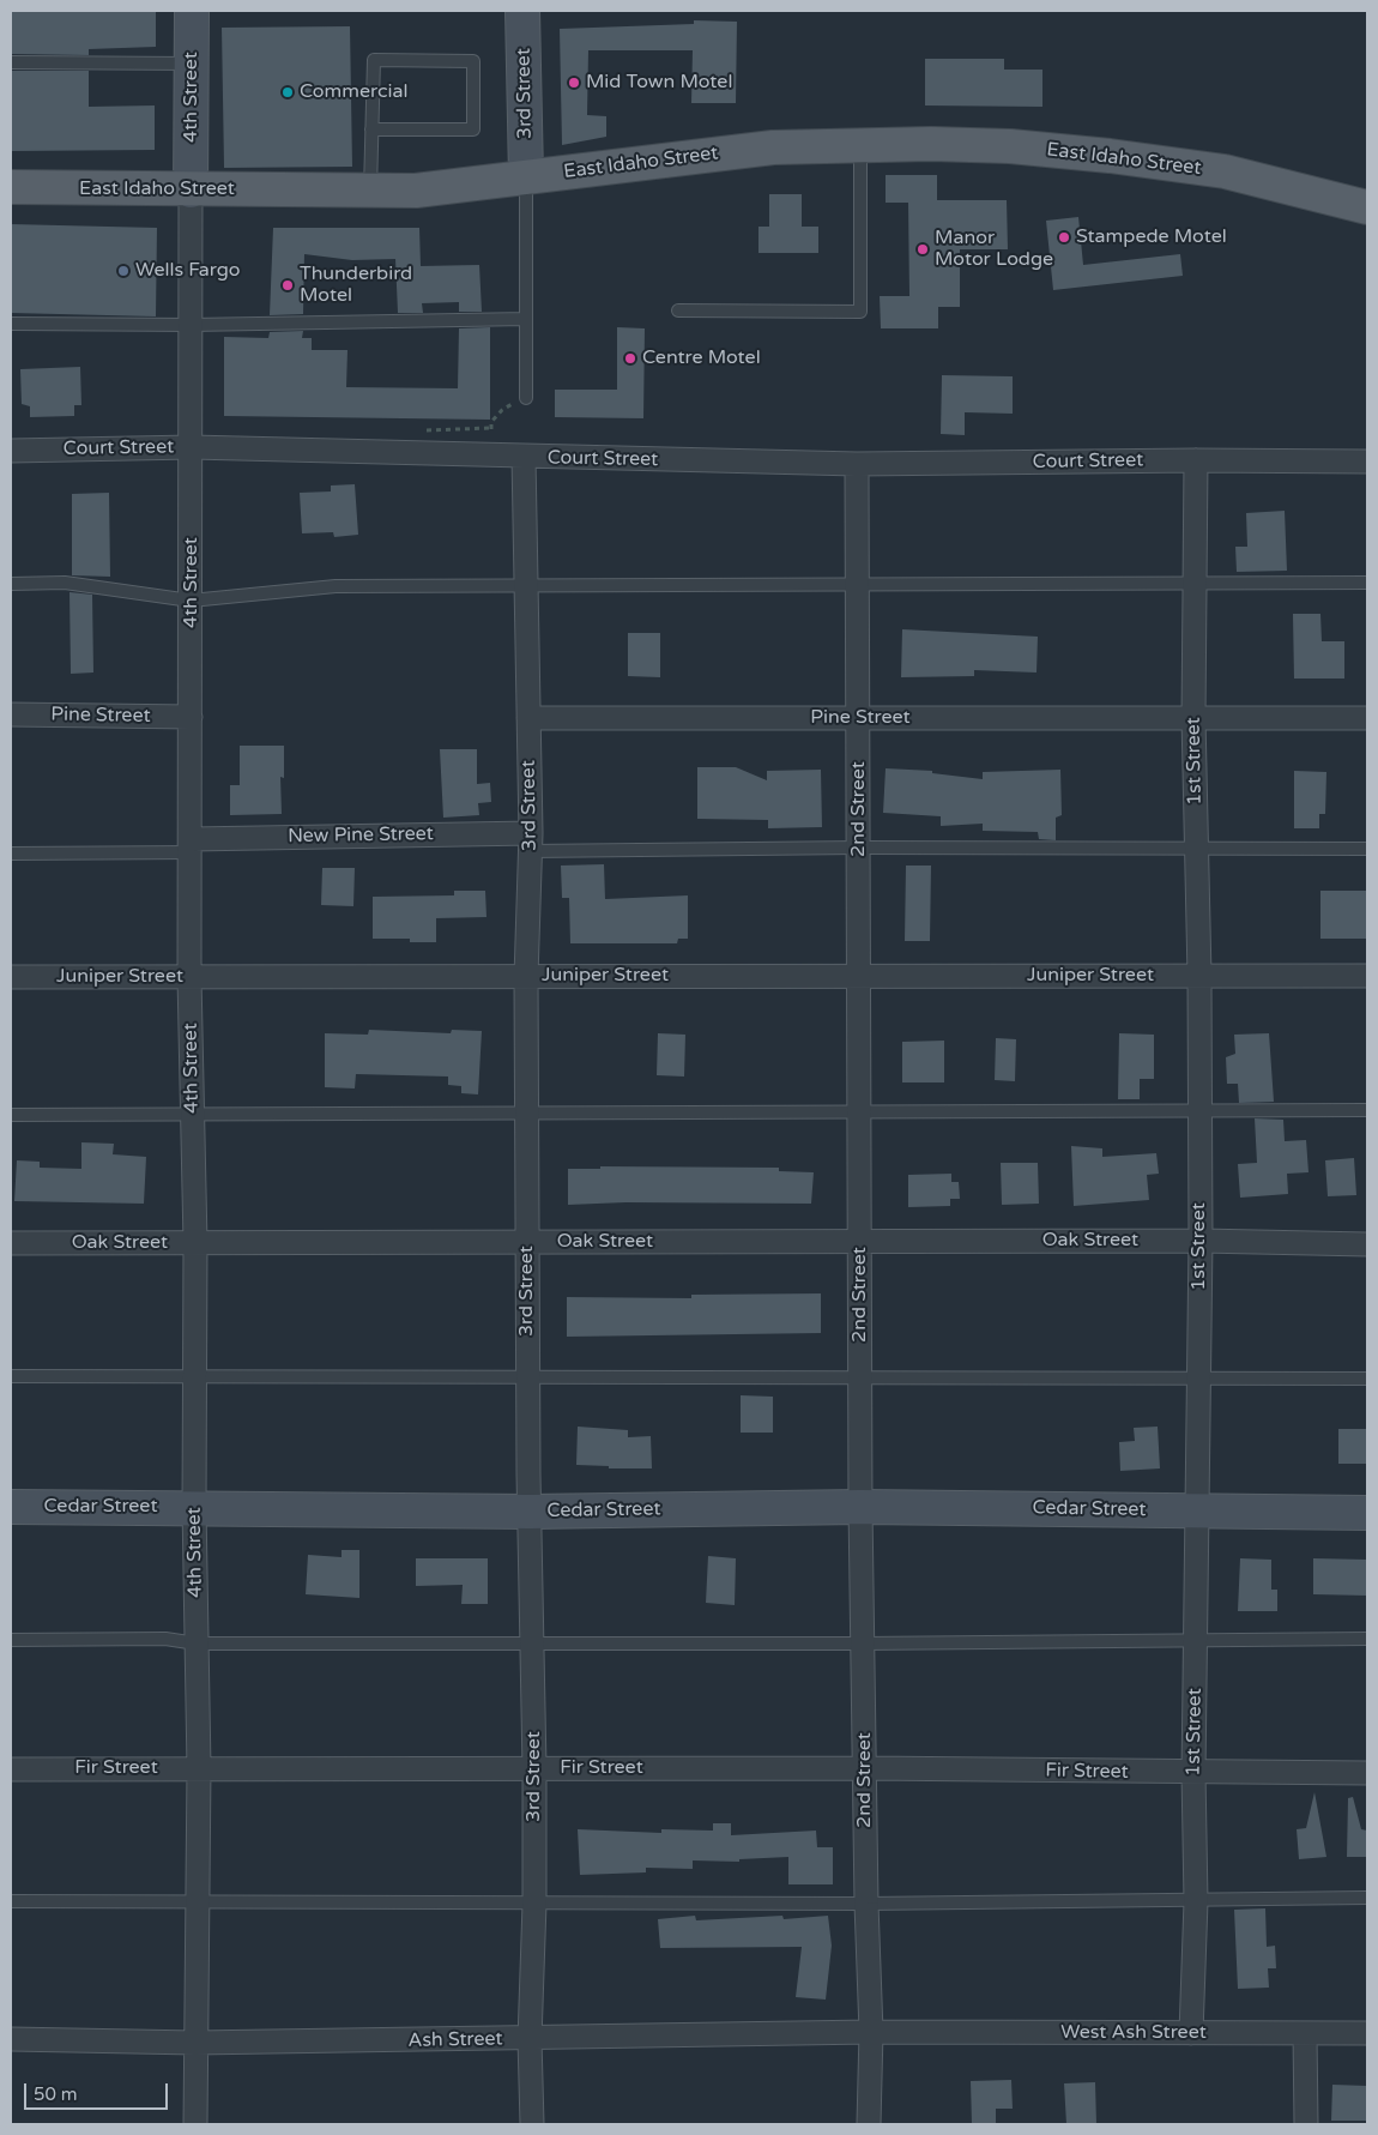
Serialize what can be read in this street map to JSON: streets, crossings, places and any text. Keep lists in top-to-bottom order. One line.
{"streets":{"main road":["East Idaho Street"],"street":["3rd Street","4th Street","Court Street","Pine Street","1st Street","2nd Street","New Pine Street","Juniper Street","Oak Street","Cedar Street","Fir Street","West Ash Street","Ash Street"]},"crossings":[["3rd Street","East Idaho Street"],["3rd Street","Court Street"],["3rd Street","Pine Street"],["3rd Street","New Pine Street"],["3rd Street","Juniper Street"],["3rd Street","Oak Street"],["3rd Street","Cedar Street"],["3rd Street","Fir Street"],["3rd Street","Ash Street"],["4th Street","East Idaho Street"],["4th Street","Court Street"],["4th Street","Pine Street"],["4th Street","New Pine Street"],["4th Street","Juniper Street"],["4th Street","Oak Street"],["4th Street","Cedar Street"],["4th Street","Fir Street"],["4th Street","Ash Street"],["Court Street","1st Street"],["Court Street","2nd Street"],["Pine Street","1st Street"],["Pine Street","2nd Street"],["1st Street","Juniper Street"],["1st Street","Oak Street"],["1st Street","Cedar Street"],["1st Street","Fir Street"],["1st Street","West Ash Street"],["2nd Street","Juniper Street"],["2nd Street","Oak Street"],["2nd Street","Cedar Street"],["2nd Street","Fir Street"],["2nd Street","Ash Street"],["West Ash Street","Ash Street"]],"places":["Mid Town Motel","Commercial","Stampede Motel","Manor Motor Lodge","Wells Fargo","Thunderbird Motel","Centre Motel"],"scale_bar":"50 m"}
